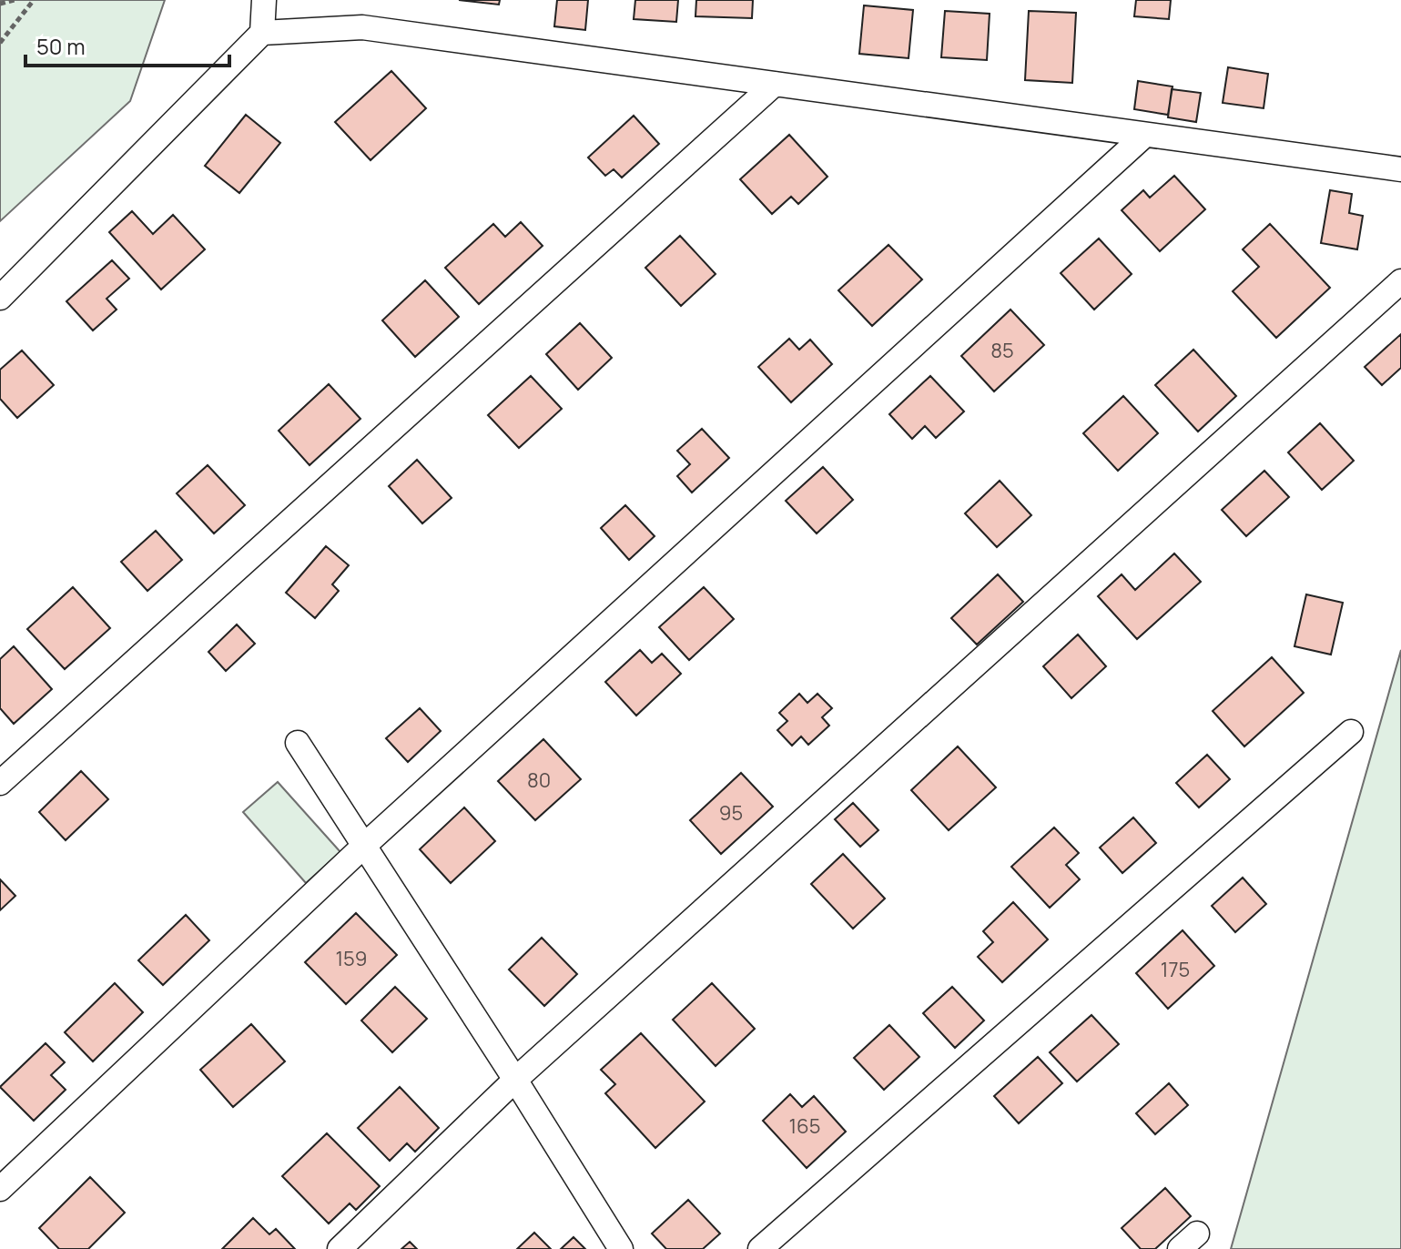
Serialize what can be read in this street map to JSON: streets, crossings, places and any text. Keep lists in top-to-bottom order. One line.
{"house_numbers":["85","80","95","159","175","165"],"scale_bar":"50 m"}
